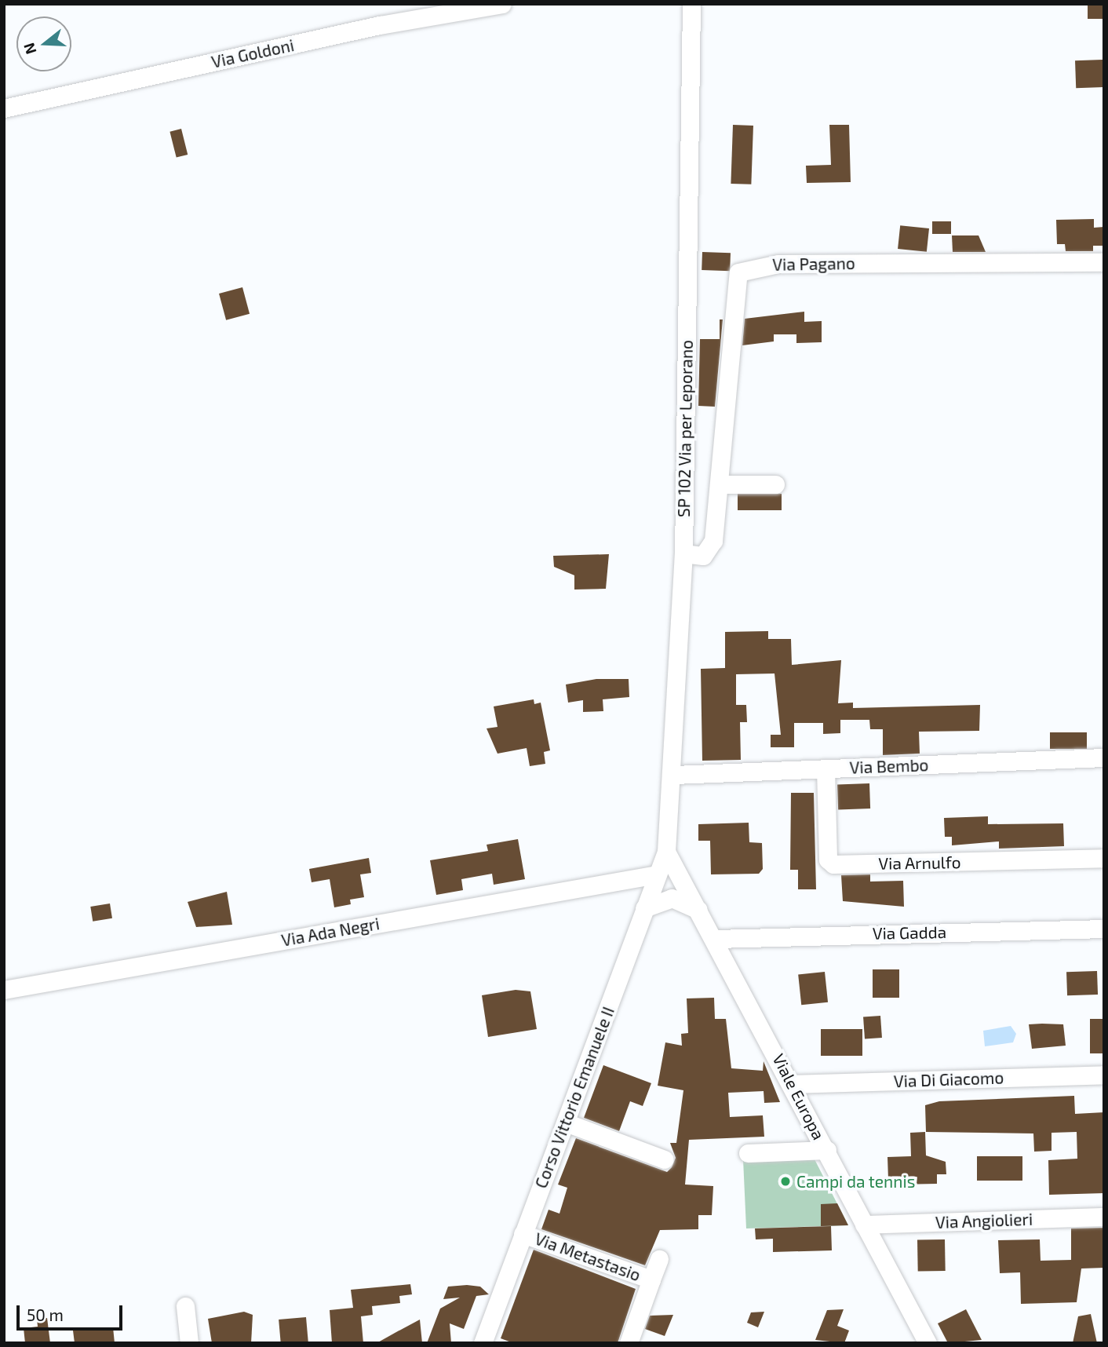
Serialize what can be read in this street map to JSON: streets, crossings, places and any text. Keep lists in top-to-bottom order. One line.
{"streets":{"street":["Via Goldoni","Via Pagano","SP 102 Via per Leporano","Via Bembo","Via Arnulfo","Via Ada Negri","Via Gadda","Via Di Giacomo","Viale Europa","Corso Vittorio Emanuele II","Via Angiolieri","Via Metastasio"]},"crossings":[["Via Pagano","SP 102 Via per Leporano"],["SP 102 Via per Leporano","Via Bembo"],["SP 102 Via per Leporano","Viale Europa"],["SP 102 Via per Leporano","Corso Vittorio Emanuele II"],["Via Bembo","Via Arnulfo"],["Via Ada Negri","Corso Vittorio Emanuele II"],["Via Gadda","Viale Europa"],["Via Di Giacomo","Viale Europa"],["Viale Europa","Corso Vittorio Emanuele II"],["Viale Europa","Via Angiolieri"],["Corso Vittorio Emanuele II","Via Metastasio"]],"places":["Campi da tennis"],"scale_bar":"50 m","north":"left"}
